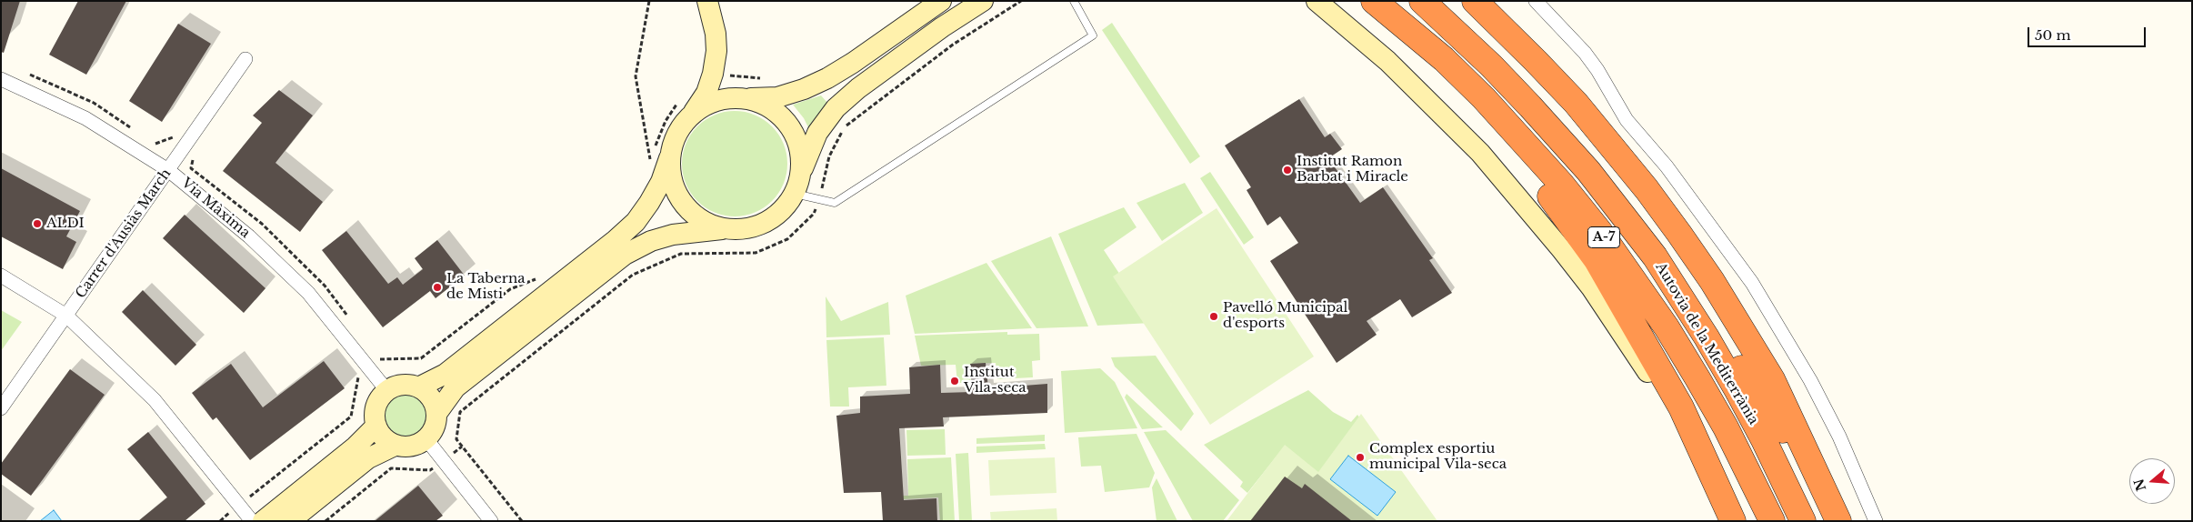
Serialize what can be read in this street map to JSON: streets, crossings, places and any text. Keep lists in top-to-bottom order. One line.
{"streets":{"highway":["A-7","Autovia de la Mediterrània"],"street":["Via Màxima","Carrer d'Ausiàs March"]},"crossings":[["Via Màxima","Carrer d'Ausiàs March"]],"places":["Institut Ramon Barbat i Miracle","ALDI","La Taberna de Misti","Pavelló Municipal d'esports","Institut Vila-seca","Complex esportiu municipal Vila-seca"],"scale_bar":"50 m","north":"left"}
